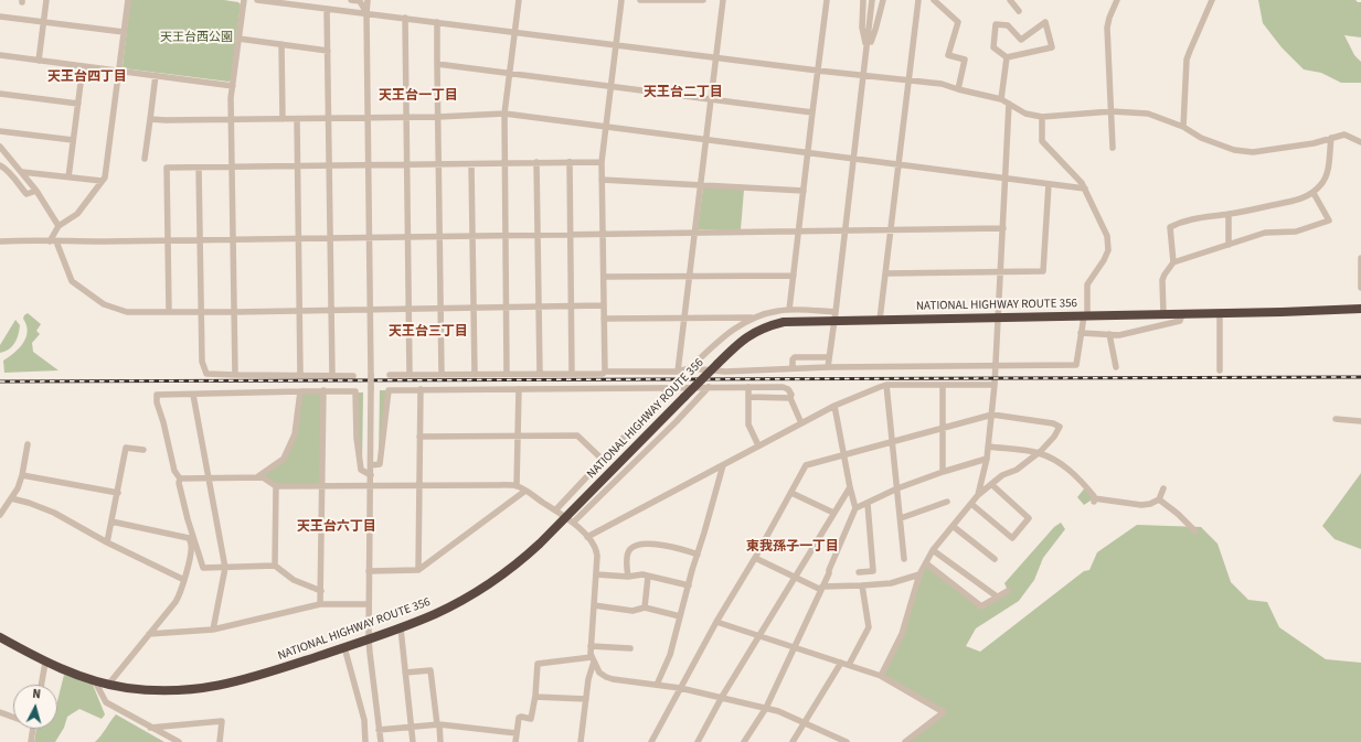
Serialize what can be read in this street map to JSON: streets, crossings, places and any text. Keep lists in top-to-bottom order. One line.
{"streets":{"highway":["NATIONAL HIGHWAY ROUTE 356"]},"districts":["天王台四丁目","天王台二丁目","天王台一丁目","天王台三丁目","天王台六丁目","東我孫子一丁目"],"parks":["天王台西公園"],"north":"top"}
